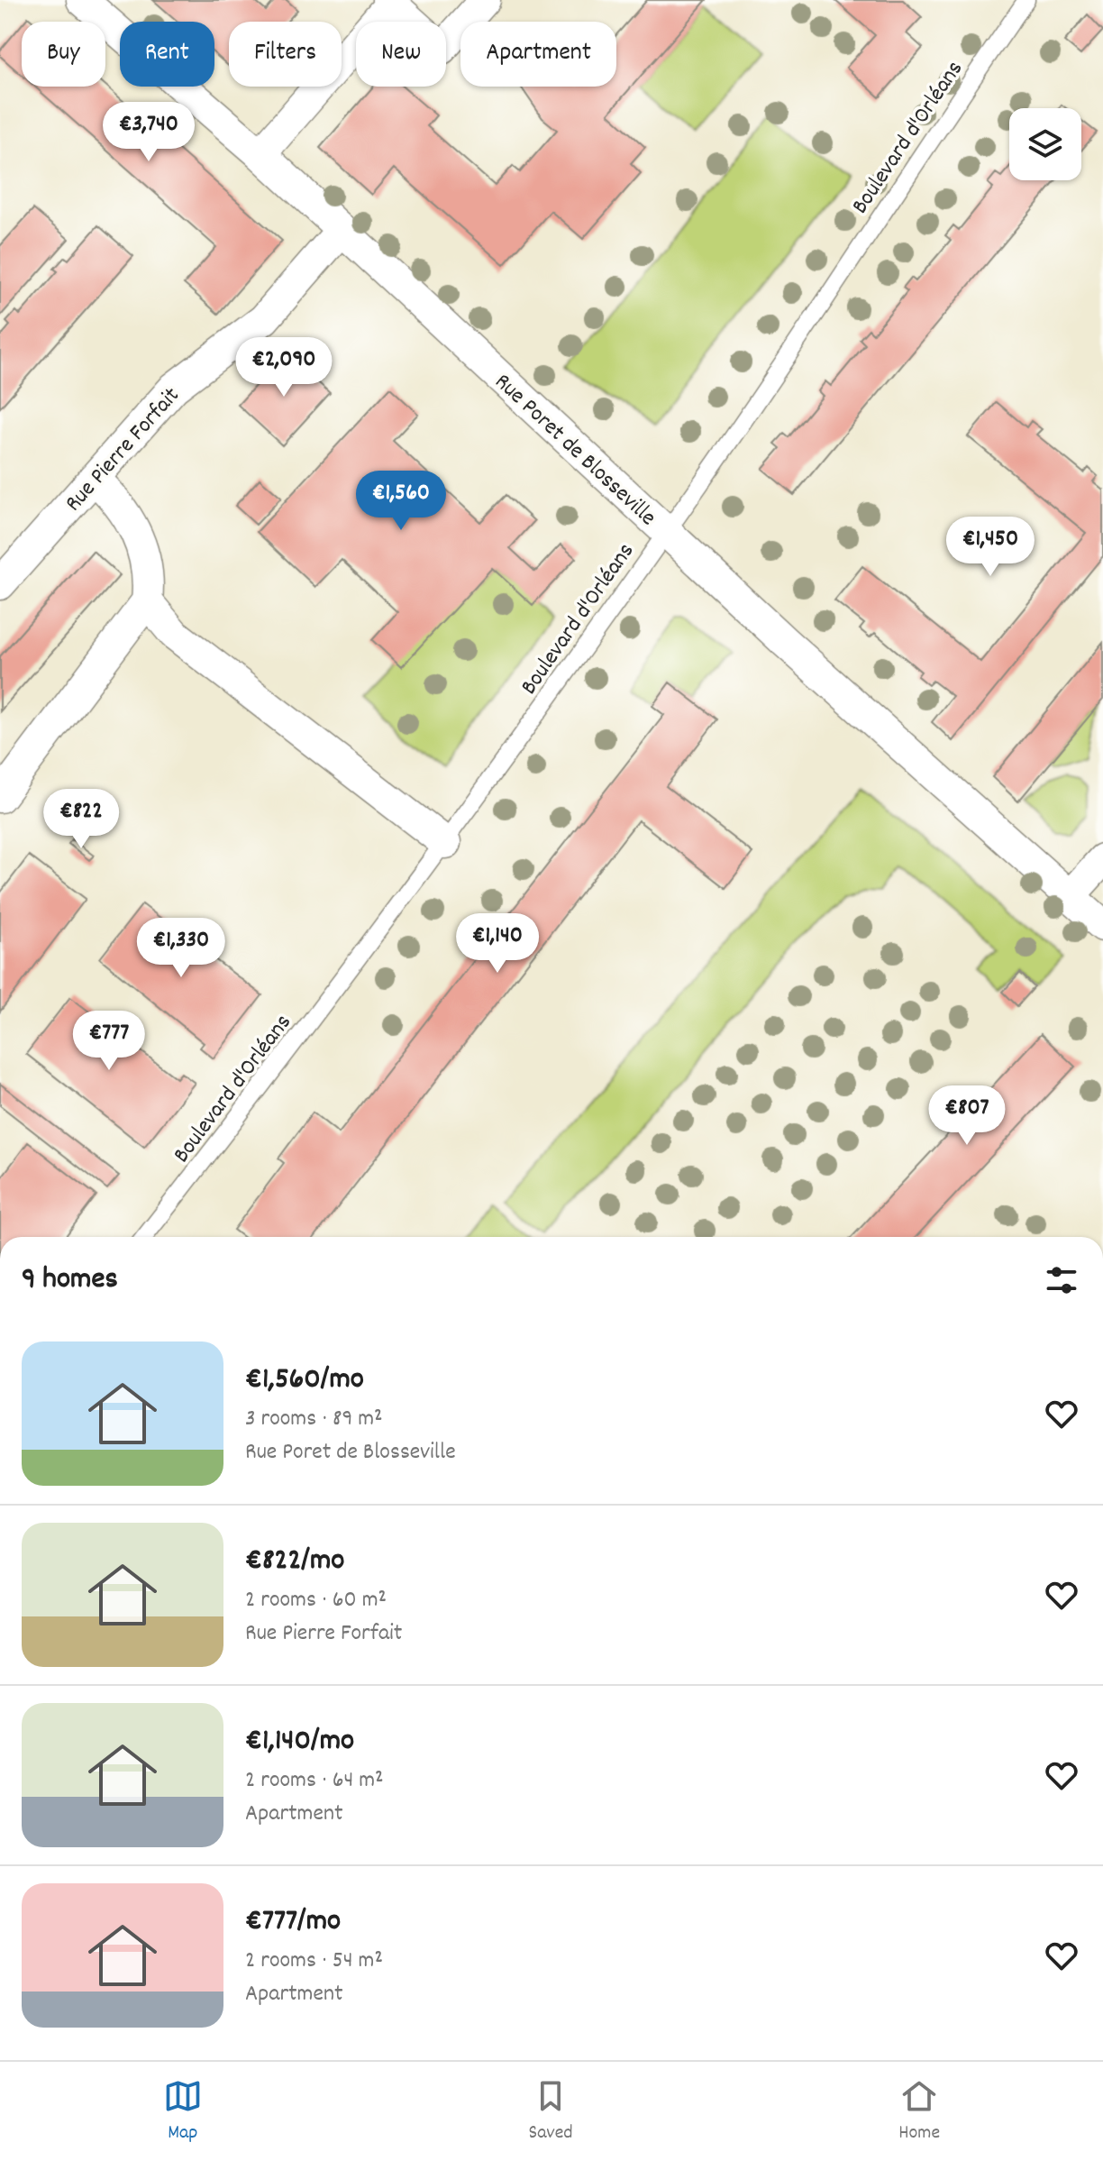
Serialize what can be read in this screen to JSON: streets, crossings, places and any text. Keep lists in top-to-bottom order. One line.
{"streets":{"street":["Rue Pierre Forfait","Rue Poret de Blosseville"],"lane":["Boulevard d'Orléans"]},"crossings":[["Boulevard d'Orléans","Rue Poret de Blosseville"],["Rue Pierre Forfait","Rue Poret de Blosseville"]],"page":{"chip":["Buy","Rent","Filters","New","Apartment"],"price":["€3,740","€2,090","€1,560","€1,450","€822","€1,140","€1,330","€777","€807"],"heading":"9 homes","list":[{"name":"€1,560/mo","note":"3 rooms · 89 m² · Rue Poret de Blosseville"},{"name":"€822/mo","note":"2 rooms · 60 m² · Rue Pierre Forfait"},{"name":"€1,140/mo","note":"2 rooms · 64 m² · Apartment"},{"name":"€777/mo","note":"2 rooms · 54 m² · Apartment"}],"tabs":["Map","Saved","Home"]}}
